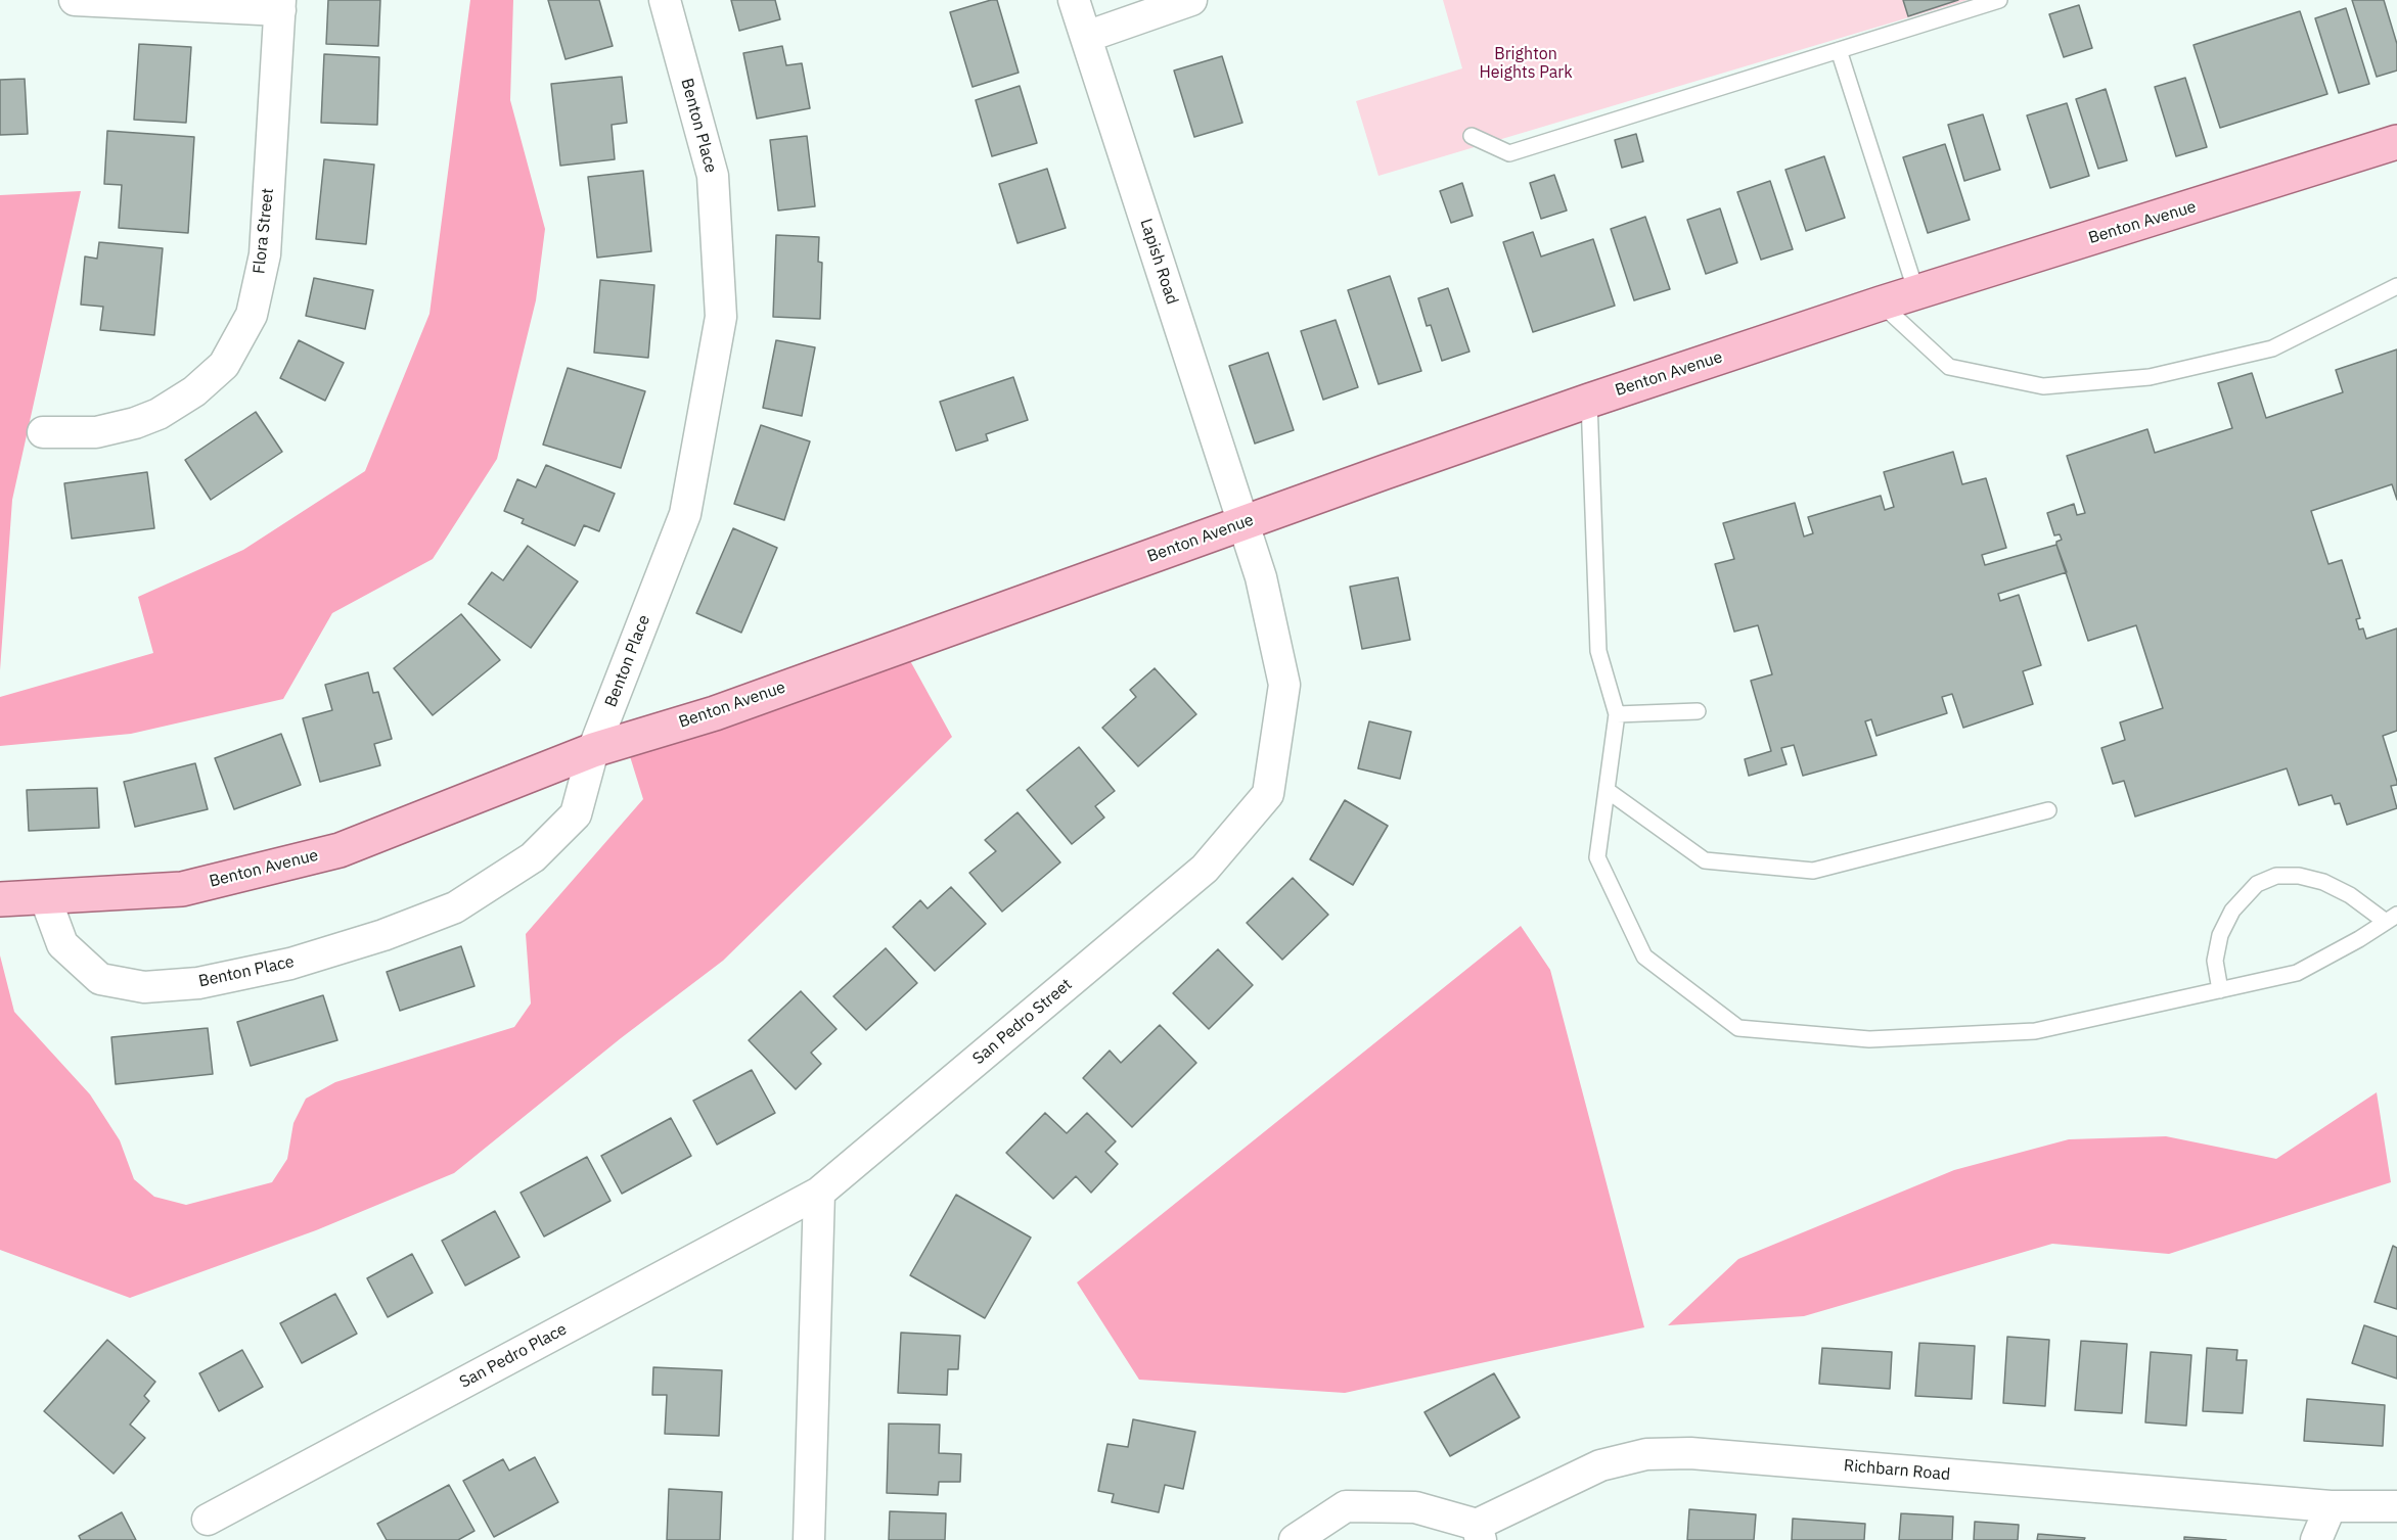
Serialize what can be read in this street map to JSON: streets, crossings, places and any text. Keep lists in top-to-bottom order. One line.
{"streets":{"main road":["Benton Avenue"],"street":["Benton Place","Flora Street","Lapish Road","San Pedro Street","San Pedro Place","Richbarn Road"]},"crossings":[["Benton Place","Benton Avenue"],["Benton Avenue","Lapish Road"],["Benton Avenue","San Pedro Street"],["Lapish Road","San Pedro Street"],["San Pedro Street","San Pedro Place"]],"parks":["Brighton Heights Park"]}
